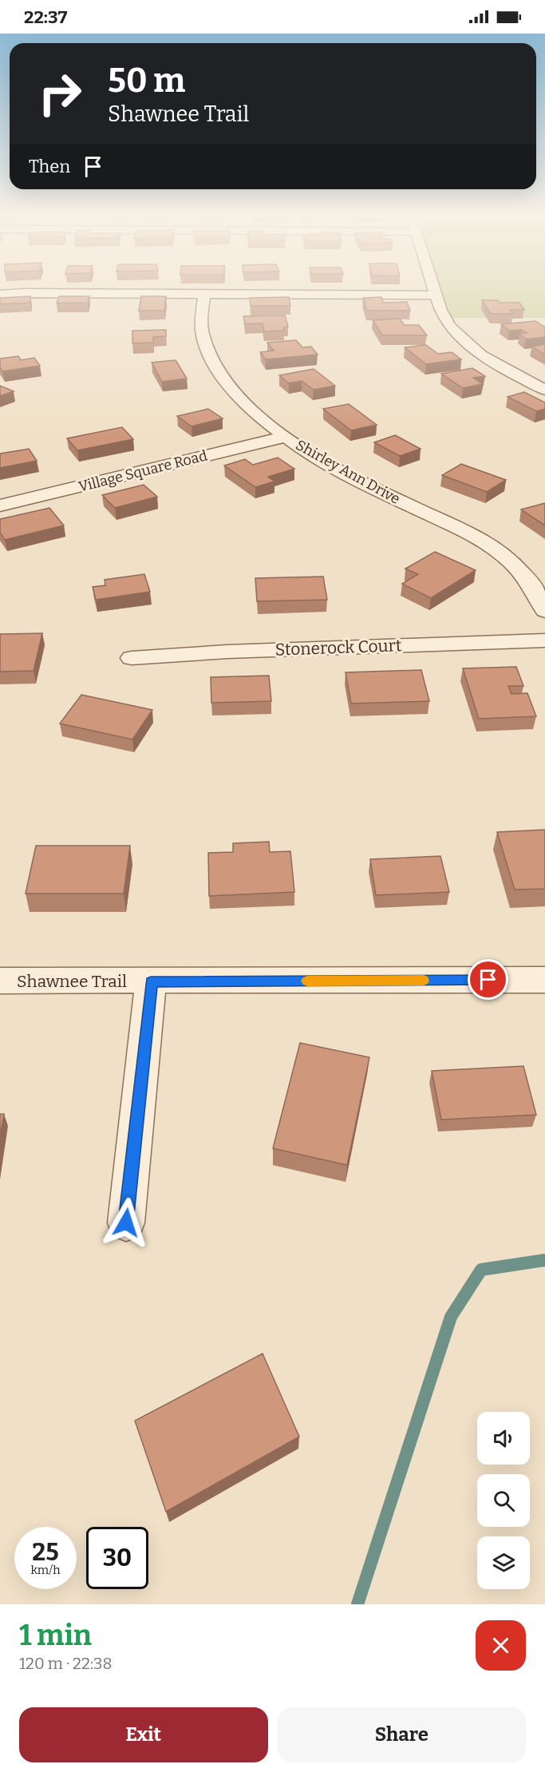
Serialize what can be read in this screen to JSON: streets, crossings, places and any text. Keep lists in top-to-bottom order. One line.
{"streets":{"street":["Village Square Road","Shirley Ann Drive","Stonerock Court","Shawnee Trail"]},"crossings":[["Village Square Road","Shirley Ann Drive"]],"page":{"status":"22:37","turn":["50 m","Shawnee Trail"],"then":"Then","speed":"25 km/h","limit":"30","heading":["1 min","120 m · 22:38"],"buttons":["Exit","Share"]}}
